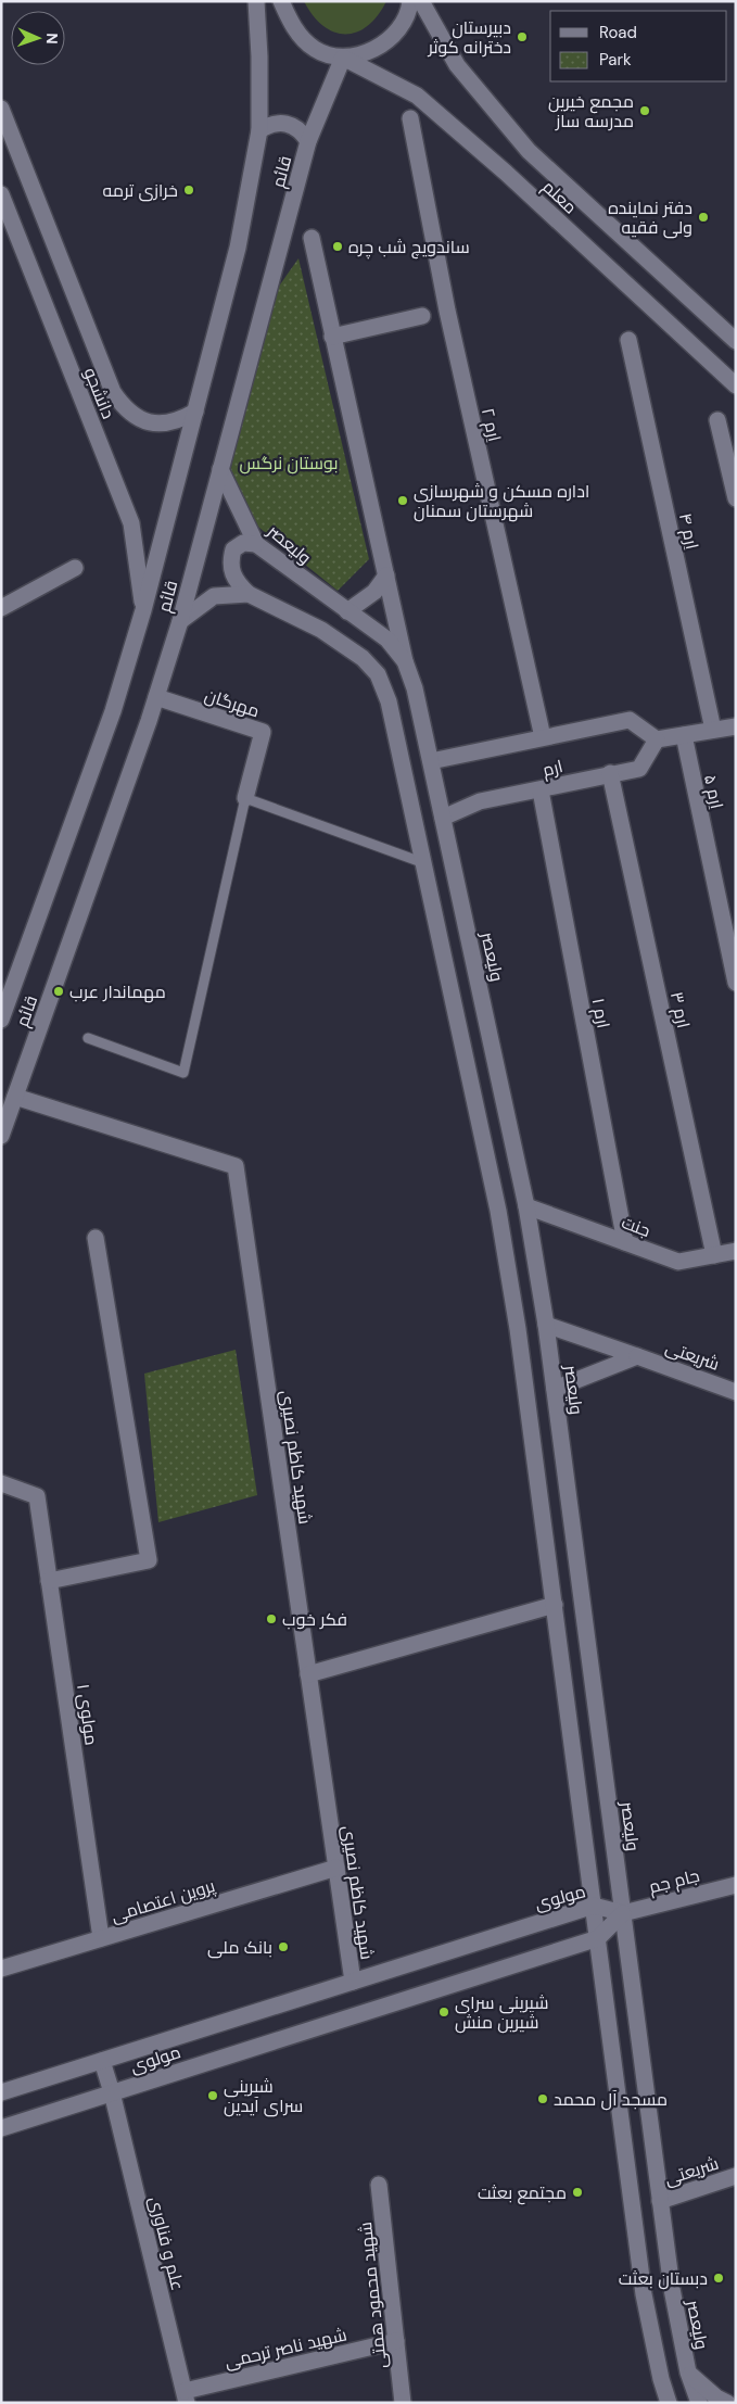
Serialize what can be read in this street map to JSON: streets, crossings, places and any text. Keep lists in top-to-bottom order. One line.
{"streets":{"main road":["قائم","معلم","دانشجو","اِرم ۲","اِرم ۴","ولیعصر","مهرگان","ارم","اِرم ۵","ارم ۳","ارم ۱","جنت","شریعتی","شهید کاظم نصیری","مولوی ۱","جام جم","مولوی","پروین اعتصامی","علم و فناوری","شهید محمود همتی","شهید ناصر ترحمی"]},"crossings":[["قائم","معلم"],["قائم","دانشجو"],["قائم","ولیعصر"],["قائم","مهرگان"],["قائم","شهید کاظم نصیری"],["اِرم ۲","ارم"],["ولیعصر","ارم"],["ولیعصر","جنت"],["ولیعصر","شریعتی"],["ولیعصر","جام جم"],["ولیعصر","مولوی"],["ارم","ارم ۳"],["ارم","ارم ۱"],["ارم ۳","جنت"],["ارم ۱","جنت"],["شهید کاظم نصیری","مولوی"],["شهید کاظم نصیری","پروین اعتصامی"],["مولوی ۱","پروین اعتصامی"],["جام جم","مولوی"],["مولوی","علم و فناوری"],["علم و فناوری","شهید ناصر ترحمی"],["شهید محمود همتی","شهید ناصر ترحمی"]],"parks":["بوستان نرگس"],"places":["دبیرستان دخترانه کوثر","مجمع خیرین مدرسه ساز","خرازی ترمه","دفتر نماینده ولی فقیه","ساندویچ شب چره","اداره مسکن و شهرسازی شهرستان سمنان","مهماندار عرب","فکر خوب","بانک ملی","شیرینی سرای شیرین منش","شیرینی سرای آیدین","مسجد آل محمد","مجتمع بعثت","دبستان بعثت"],"legend":["Road","Park"],"north":"right"}
